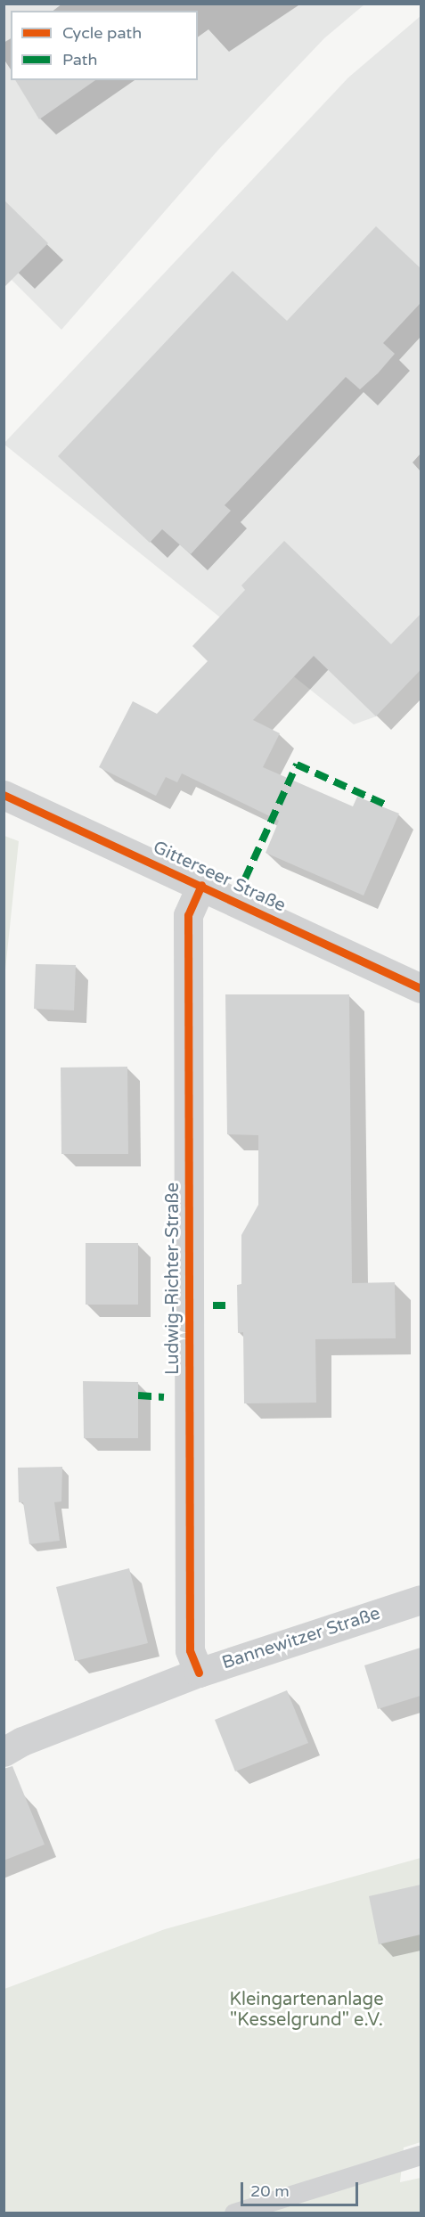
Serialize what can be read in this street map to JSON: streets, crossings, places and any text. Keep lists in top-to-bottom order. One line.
{"streets":{"street":["Gitterseer Straße","Ludwig-Richter-Straße","Bannewitzer Straße"]},"crossings":[["Gitterseer Straße","Ludwig-Richter-Straße"],["Ludwig-Richter-Straße","Bannewitzer Straße"]],"parks":["Kleingartenanlage \"Kesselgrund\" e.V."],"legend":["Cycle path","Path"],"scale_bar":"20 m"}
